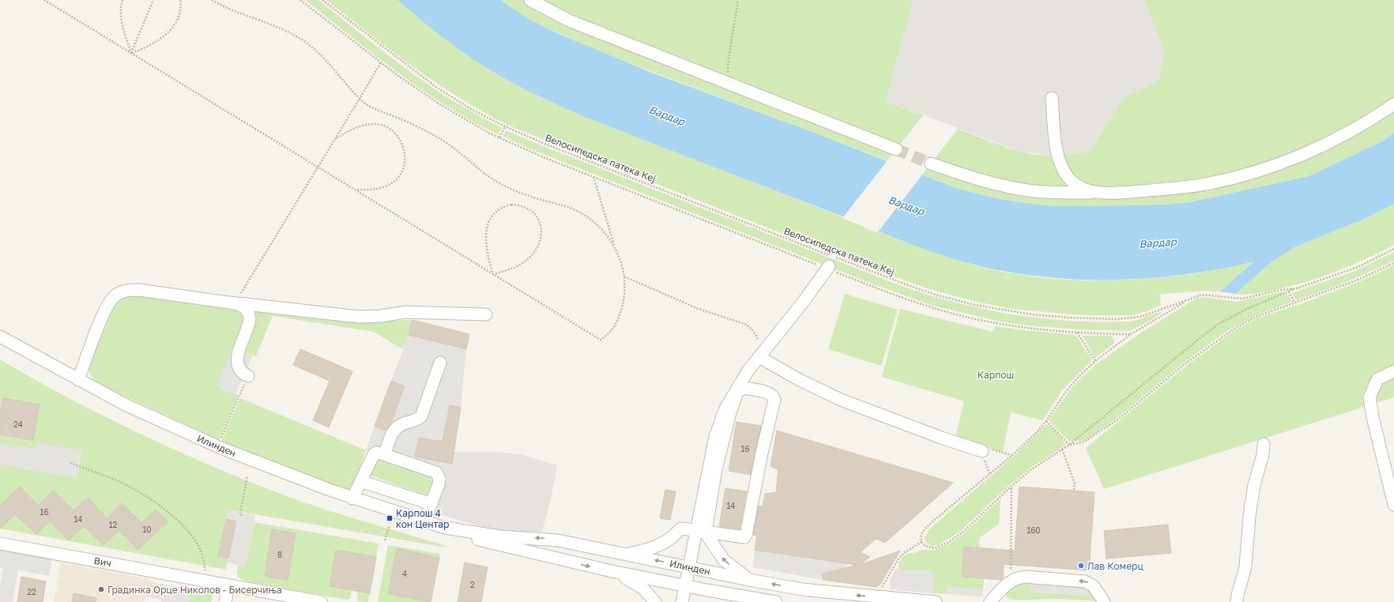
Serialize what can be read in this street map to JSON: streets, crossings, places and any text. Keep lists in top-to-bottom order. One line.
{"streets":{"street":["Илинден","Вич"],"path":["Велосипедска патека Кеј"]},"water":["Вардар"],"parks":["Карпош"],"places":{"transit":["Карпош 4 кон Центар"],"other":["Лав Комерц","Градинка Орце Николов - Бисерчиња"]},"house_numbers":["24","16","14","16","14","12","10","160","8","4","2","22"]}
